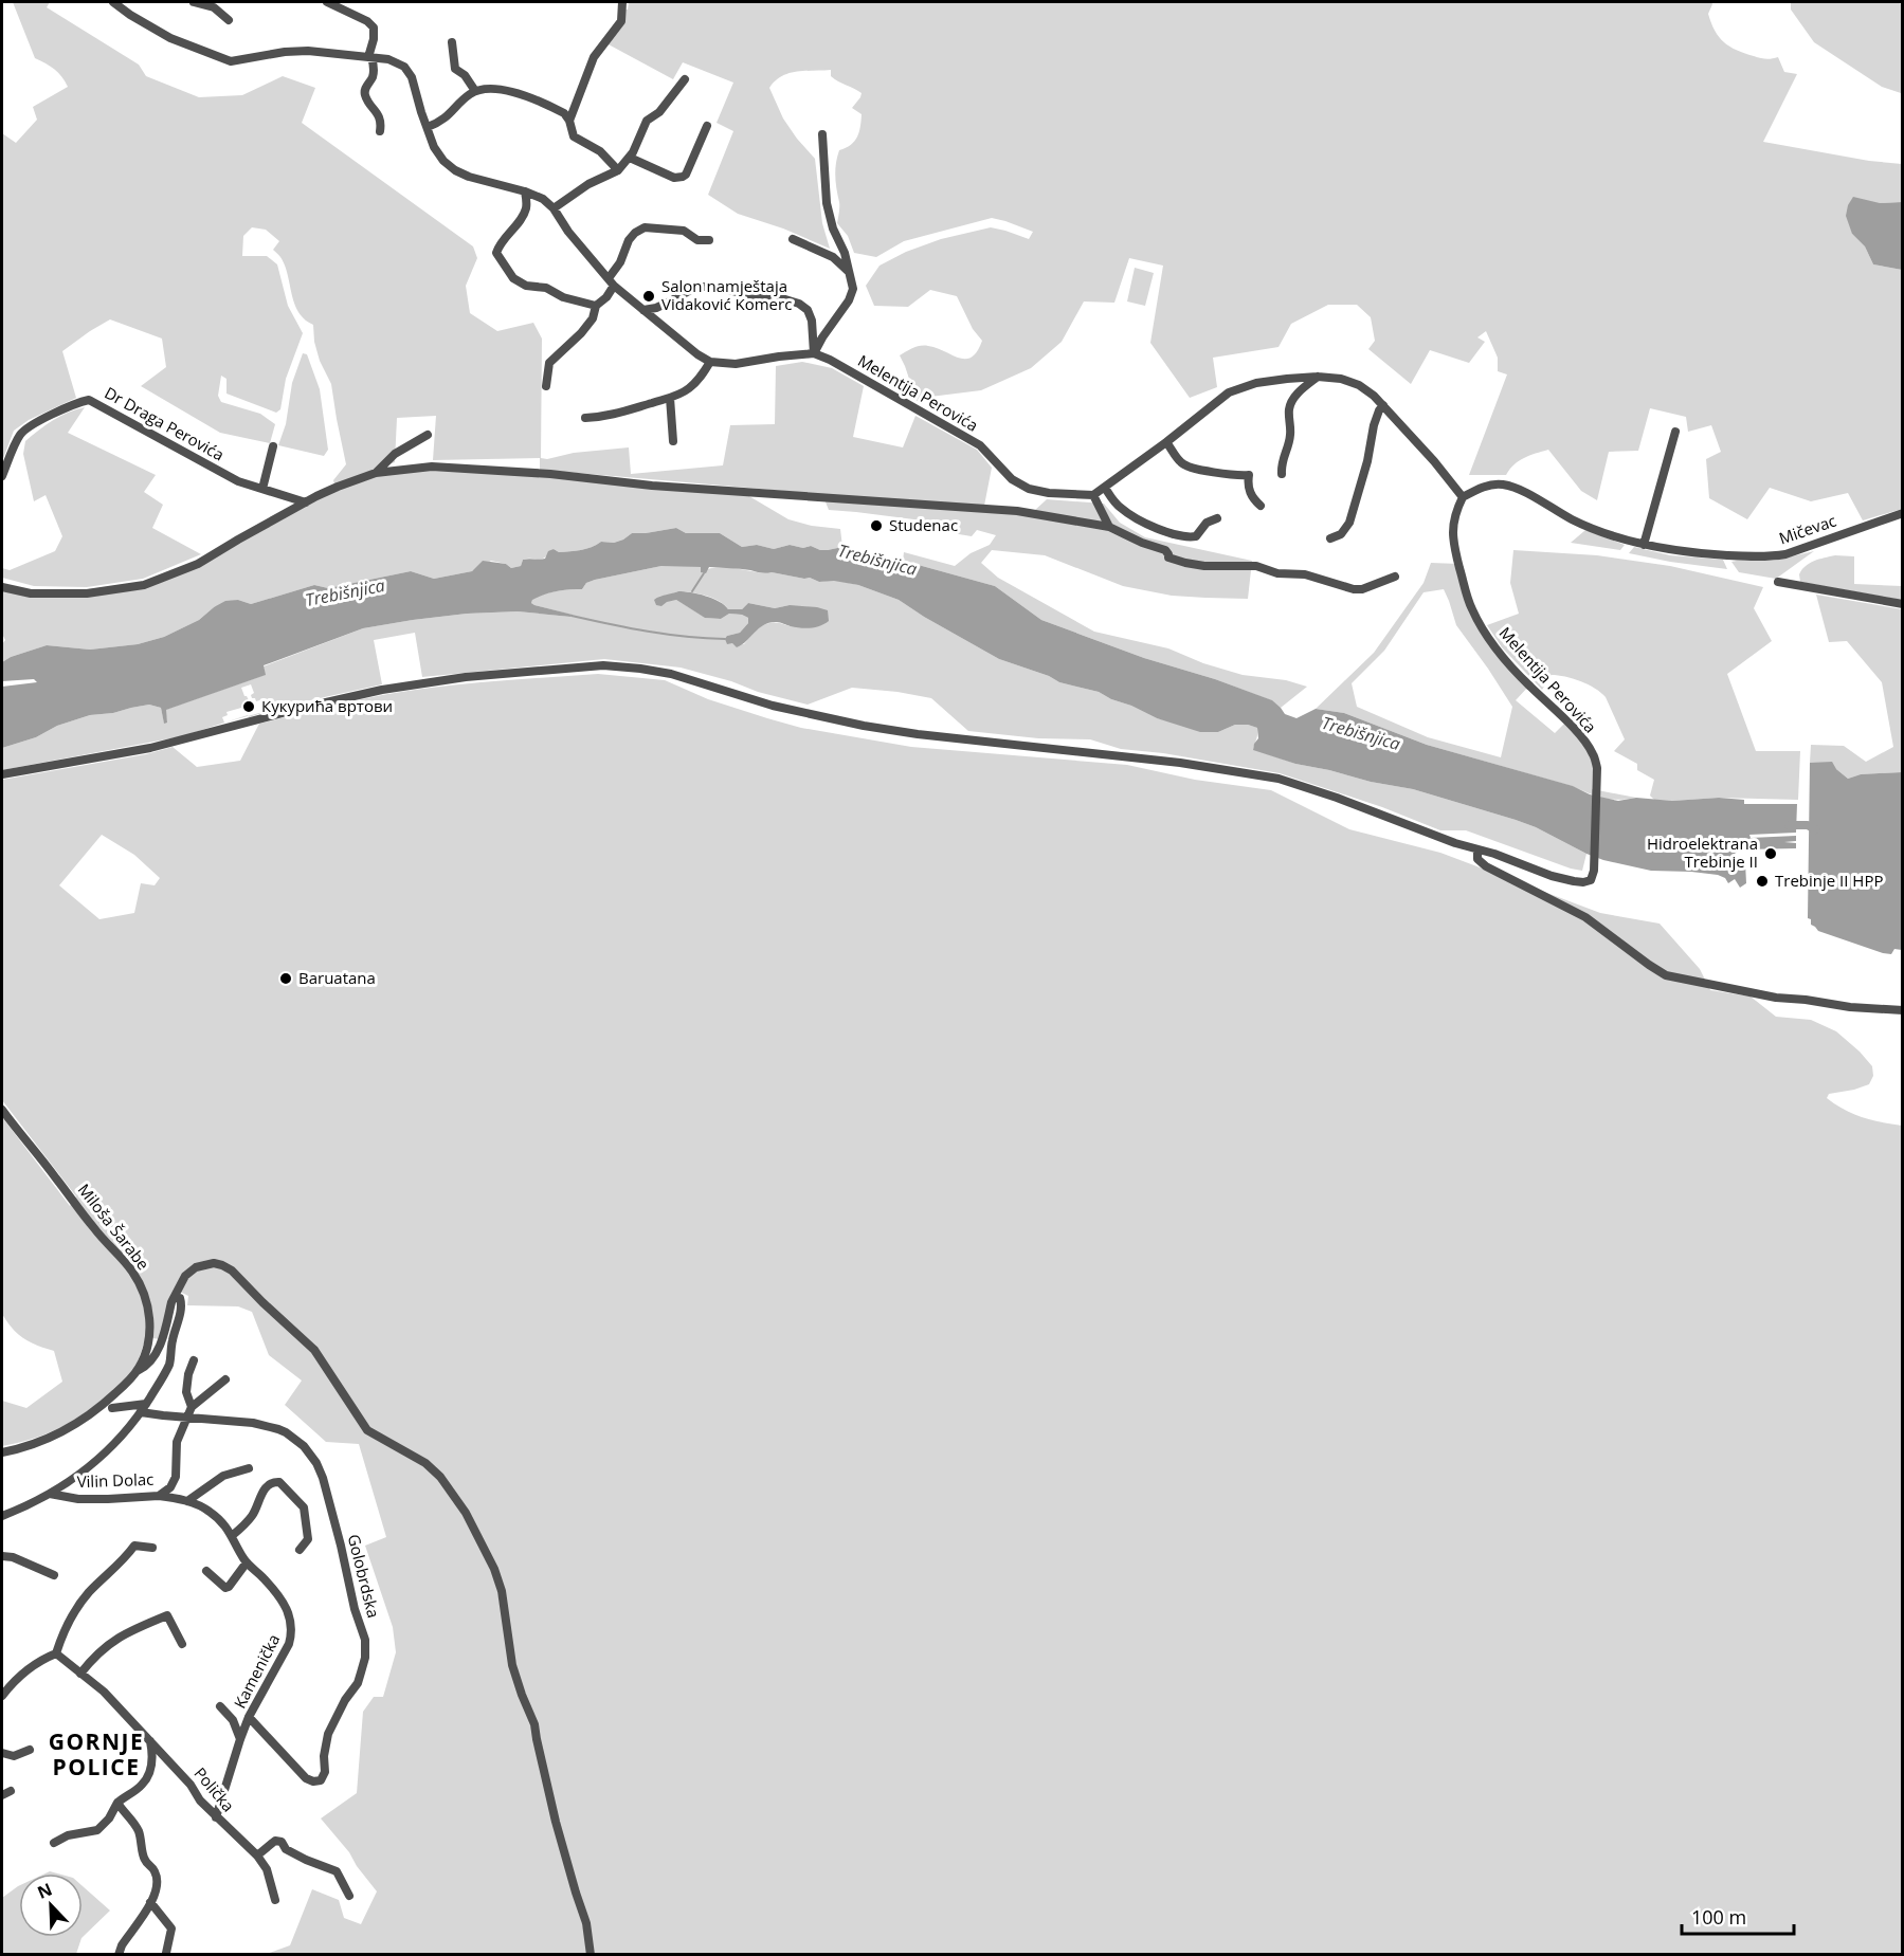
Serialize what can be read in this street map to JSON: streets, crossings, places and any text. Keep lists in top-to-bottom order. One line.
{"streets":{"street":["Melentija Perovića","Dr Draga Perovića","Mičevac","Miloša Šarabe","Vilin Dolac","Golobrdska","Kamenička","Polička"]},"crossings":[["Melentija Perovića","Mičevac"],["Vilin Dolac","Golobrdska"],["Vilin Dolac","Kamenička"],["Golobrdska","Kamenička"],["Kamenička","Polička"]],"districts":["GORNJE POLICE"],"water":["Trebišnjica"],"places":["Salon namještaja Vidaković Komerc","Studenac","Кукурића вртови","Hidroelektrana Trebinje II","Trebinje II HPP","Baruatana"],"scale_bar":"100 m","north":"top left"}
